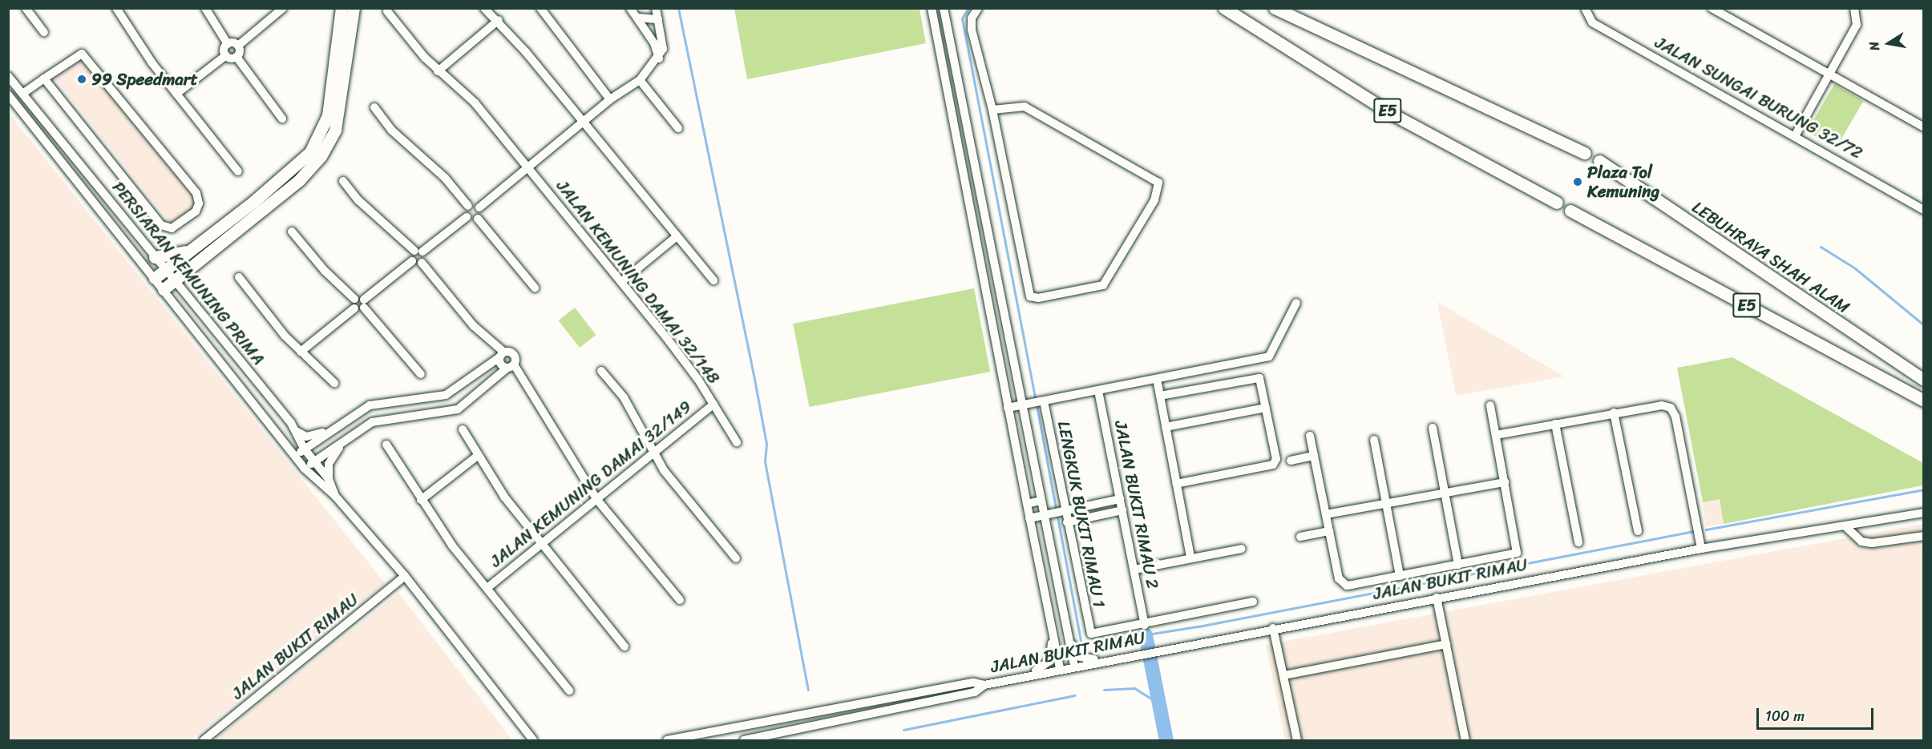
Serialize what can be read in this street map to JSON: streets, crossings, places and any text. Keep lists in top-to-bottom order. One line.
{"streets":{"highway":["E5","LEBUHRAYA SHAH ALAM"],"street":["JALAN SUNGAI BURUNG 32/72","PERSIARAN KEMUNING PRIMA","JALAN KEMUNING DAMAI 32/148","JALAN KEMUNING DAMAI 32/149","JALAN BUKIT RIMAU 2","LENGKUK BUKIT RIMAU 1","JALAN BUKIT RIMAU"]},"crossings":[["PERSIARAN KEMUNING PRIMA","JALAN BUKIT RIMAU"],["JALAN KEMUNING DAMAI 32/148","JALAN KEMUNING DAMAI 32/149"],["JALAN BUKIT RIMAU 2","LENGKUK BUKIT RIMAU 1"]],"places":["99 Speedmart","Plaza Tol Kemuning"],"scale_bar":"100 m","north":"left"}
